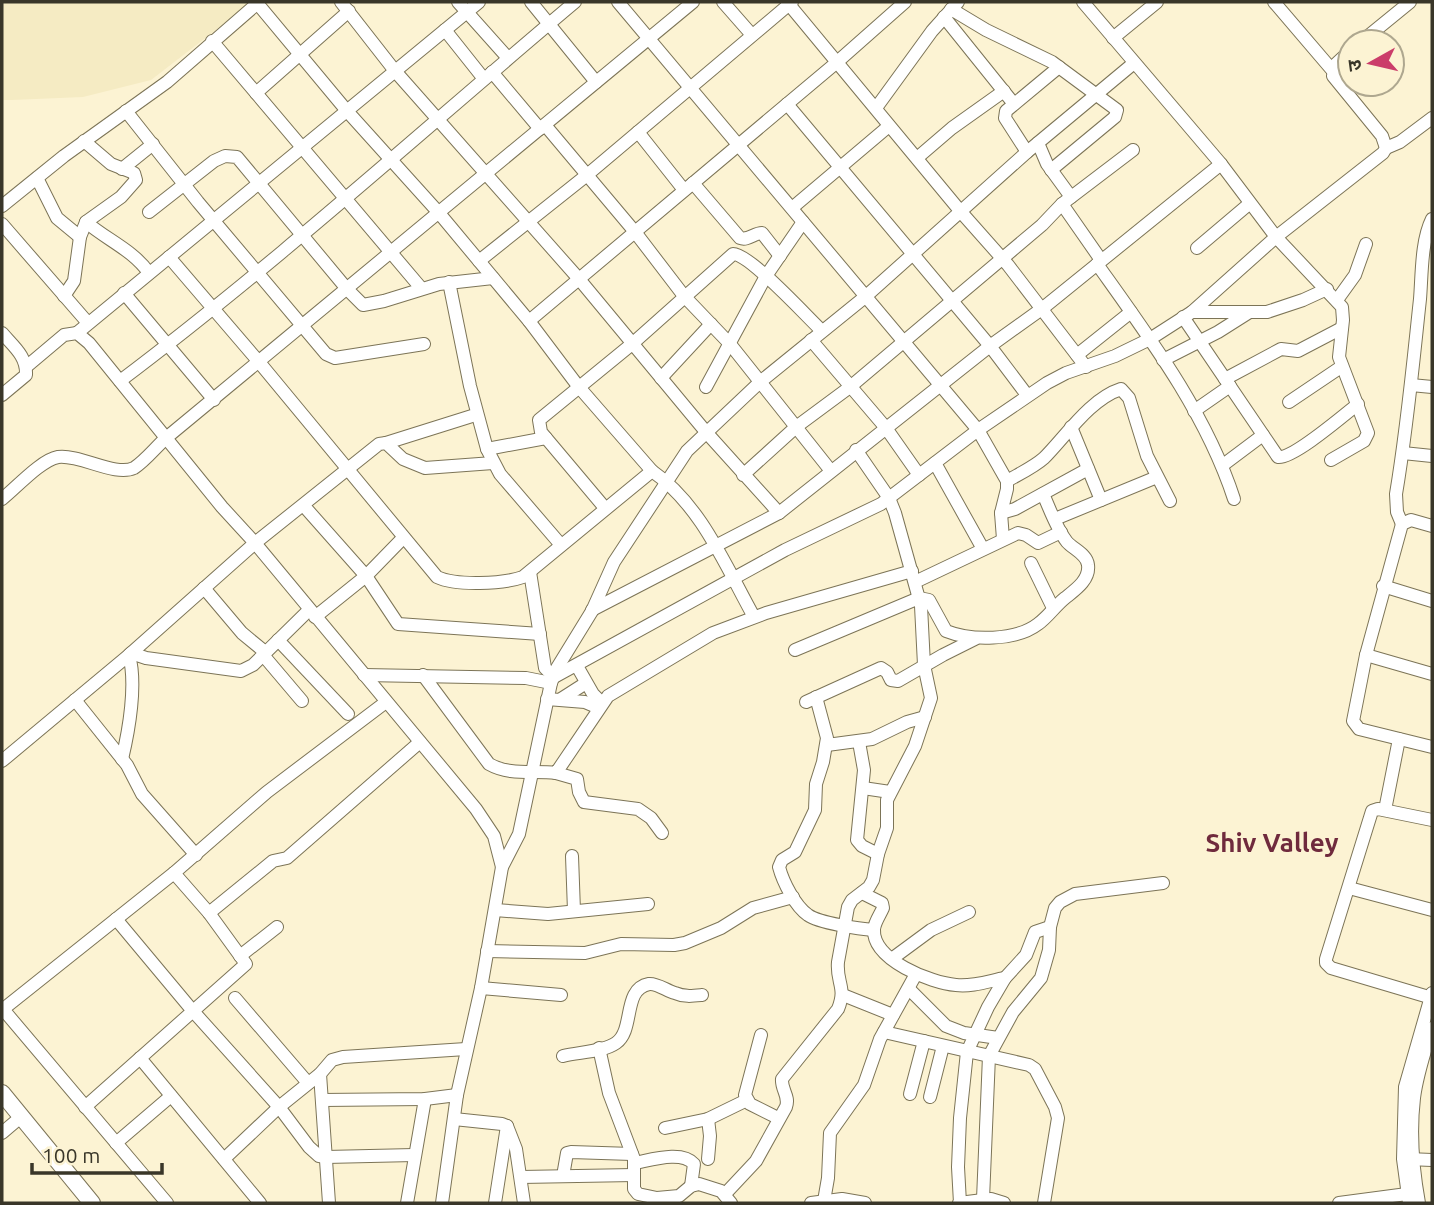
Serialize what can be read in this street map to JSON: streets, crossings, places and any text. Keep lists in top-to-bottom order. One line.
{"districts":["Shiv Valley"],"scale_bar":"100 m","north":"left"}
